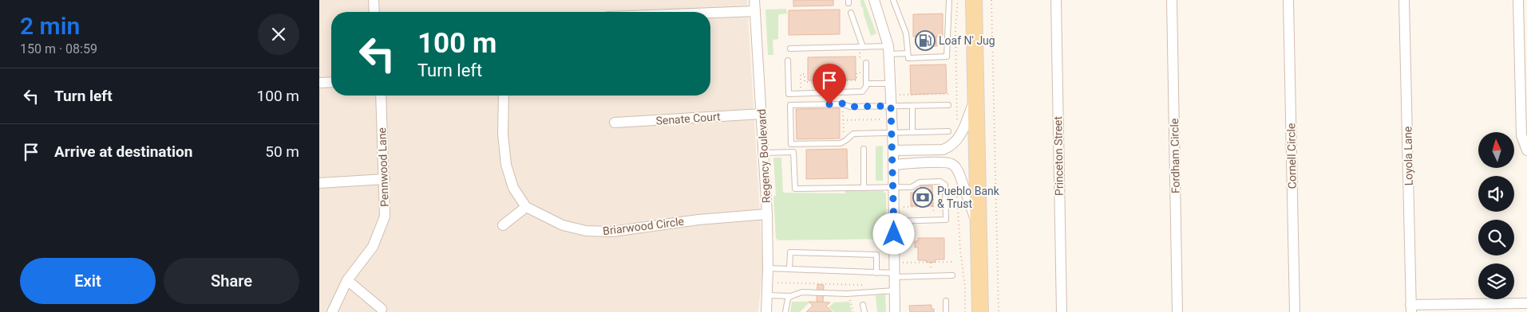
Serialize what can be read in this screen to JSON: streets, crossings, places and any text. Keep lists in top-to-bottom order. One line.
{"streets":{"street":["Senate Court","Regency Boulevard","Princeton Street","Fordham Circle","Cornell Circle","Loyola Lane","Pennwood Lane","Briarwood Circle"]},"crossings":[["Senate Court","Regency Boulevard"],["Regency Boulevard","Briarwood Circle"]],"places":{"fuel station":["Loaf N' Jug"],"bank":["Pueblo Bank & Trust"]},"north":"top","page":{"heading":["2 min","150 m · 08:59"],"turn":["100 m","Turn left"],"list":[{"name":"Turn left","value":"100 m"},{"name":"Arrive at destination","value":"50 m"}],"buttons":["Exit","Share"]}}
